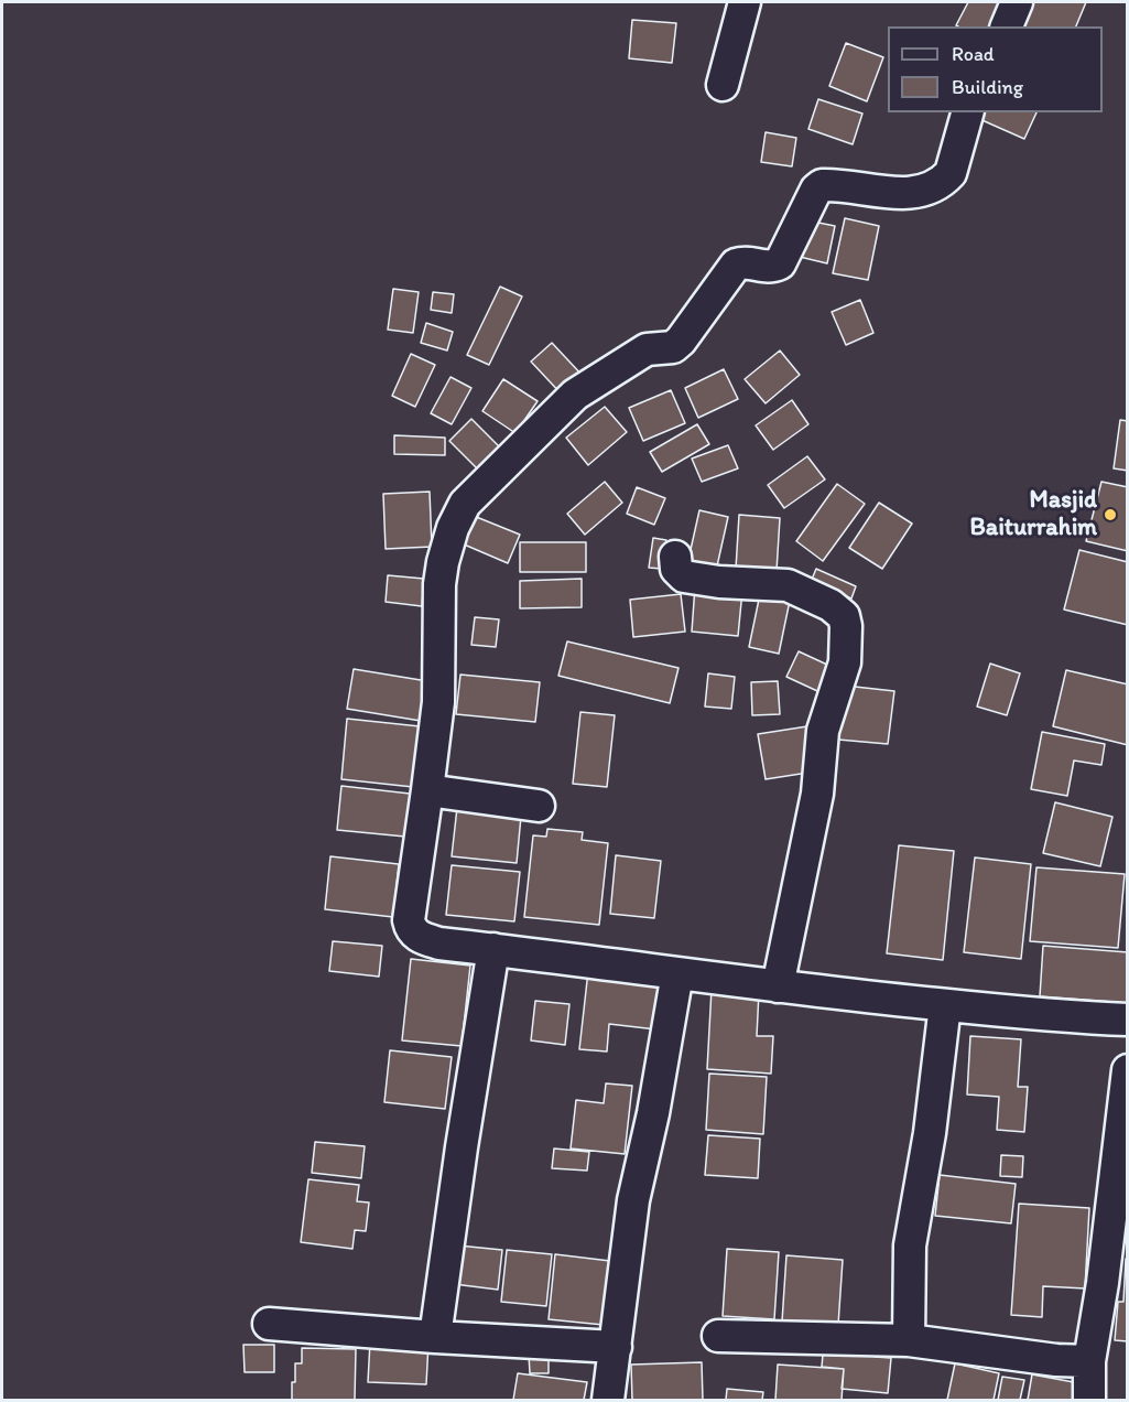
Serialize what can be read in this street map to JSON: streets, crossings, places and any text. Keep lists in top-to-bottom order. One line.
{"places":["Masjid Baiturrahim"],"legend":["Road","Building"]}
